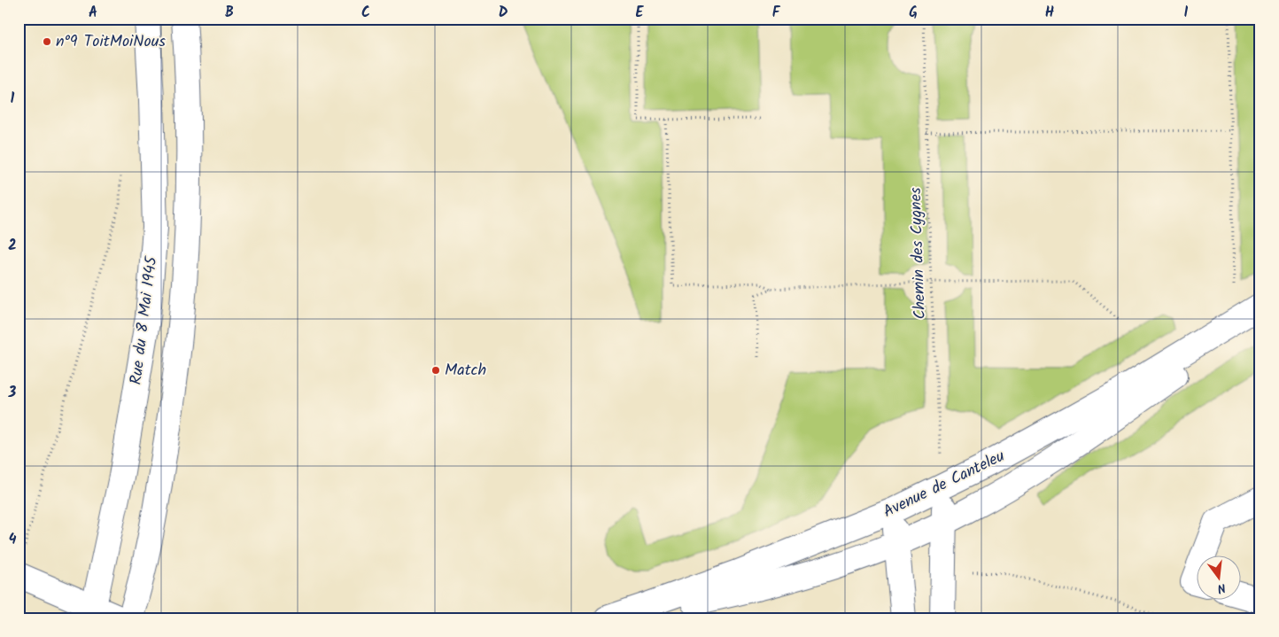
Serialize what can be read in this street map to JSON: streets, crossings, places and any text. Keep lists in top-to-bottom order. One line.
{"streets":{"street":["Rue du 8 Mai 1945","Avenue de Canteleu"],"path":["Chemin des Cygnes"]},"crossings":[["Chemin des Cygnes","Avenue de Canteleu"]],"places":["n°9 ToitMoiNous","Match"],"north":"bottom","grid":{"columns":["A","B","C","D","E","F","G","H","I"],"rows":["1","2","3","4"]}}
